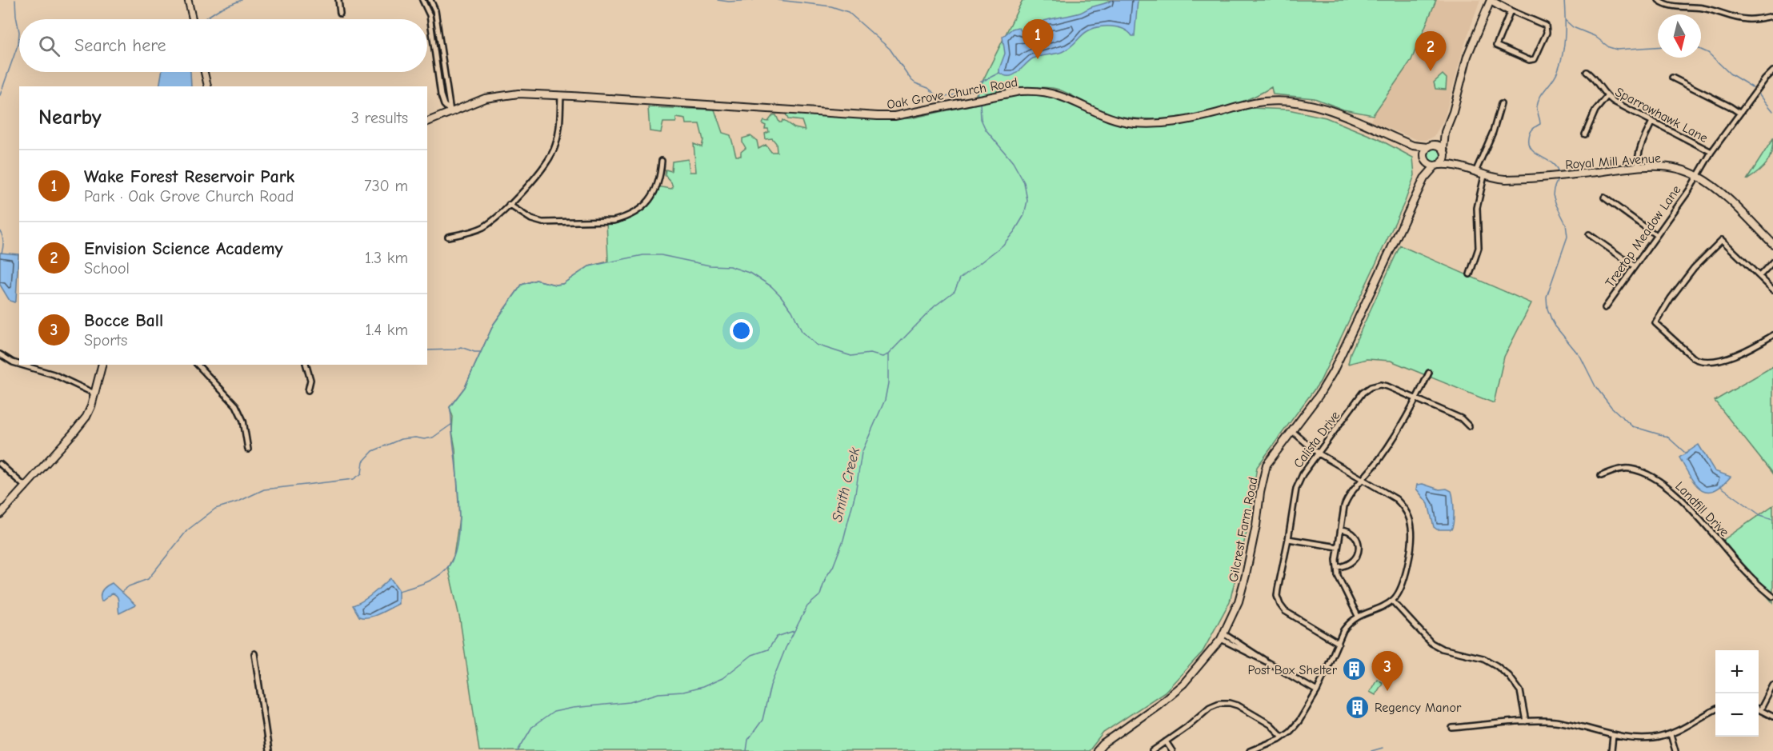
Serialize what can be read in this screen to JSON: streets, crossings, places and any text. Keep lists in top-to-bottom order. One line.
{"streets":{"main road":["Oak Grove Church Road","Royal Mill Avenue","Gilcrest Farm Road"],"street":["Sparrowhawk Lane","Treetop Meadow Lane","Calista Drive","Landfill Drive"]},"crossings":[["Oak Grove Church Road","Royal Mill Avenue"],["Oak Grove Church Road","Gilcrest Farm Road"],["Sparrowhawk Lane","Treetop Meadow Lane"],["Royal Mill Avenue","Treetop Meadow Lane"],["Royal Mill Avenue","Gilcrest Farm Road"]],"water":["Smith Creek"],"places":{"building":["Post Box Shelter","Regency Manor"]},"north":"bottom","page":{"pins":["1","2","3"],"search":"Search here","heading":["Nearby","3 results"],"list":[{"mark":"1","name":"Wake Forest Reservoir Park","note":"Park · Oak Grove Church Road","value":"730 m"},{"mark":"2","name":"Envision Science Academy","note":"School","value":"1.3 km"},{"mark":"3","name":"Bocce Ball","note":"Sports","value":"1.4 km"}],"map_buttons":["+","−"]}}
